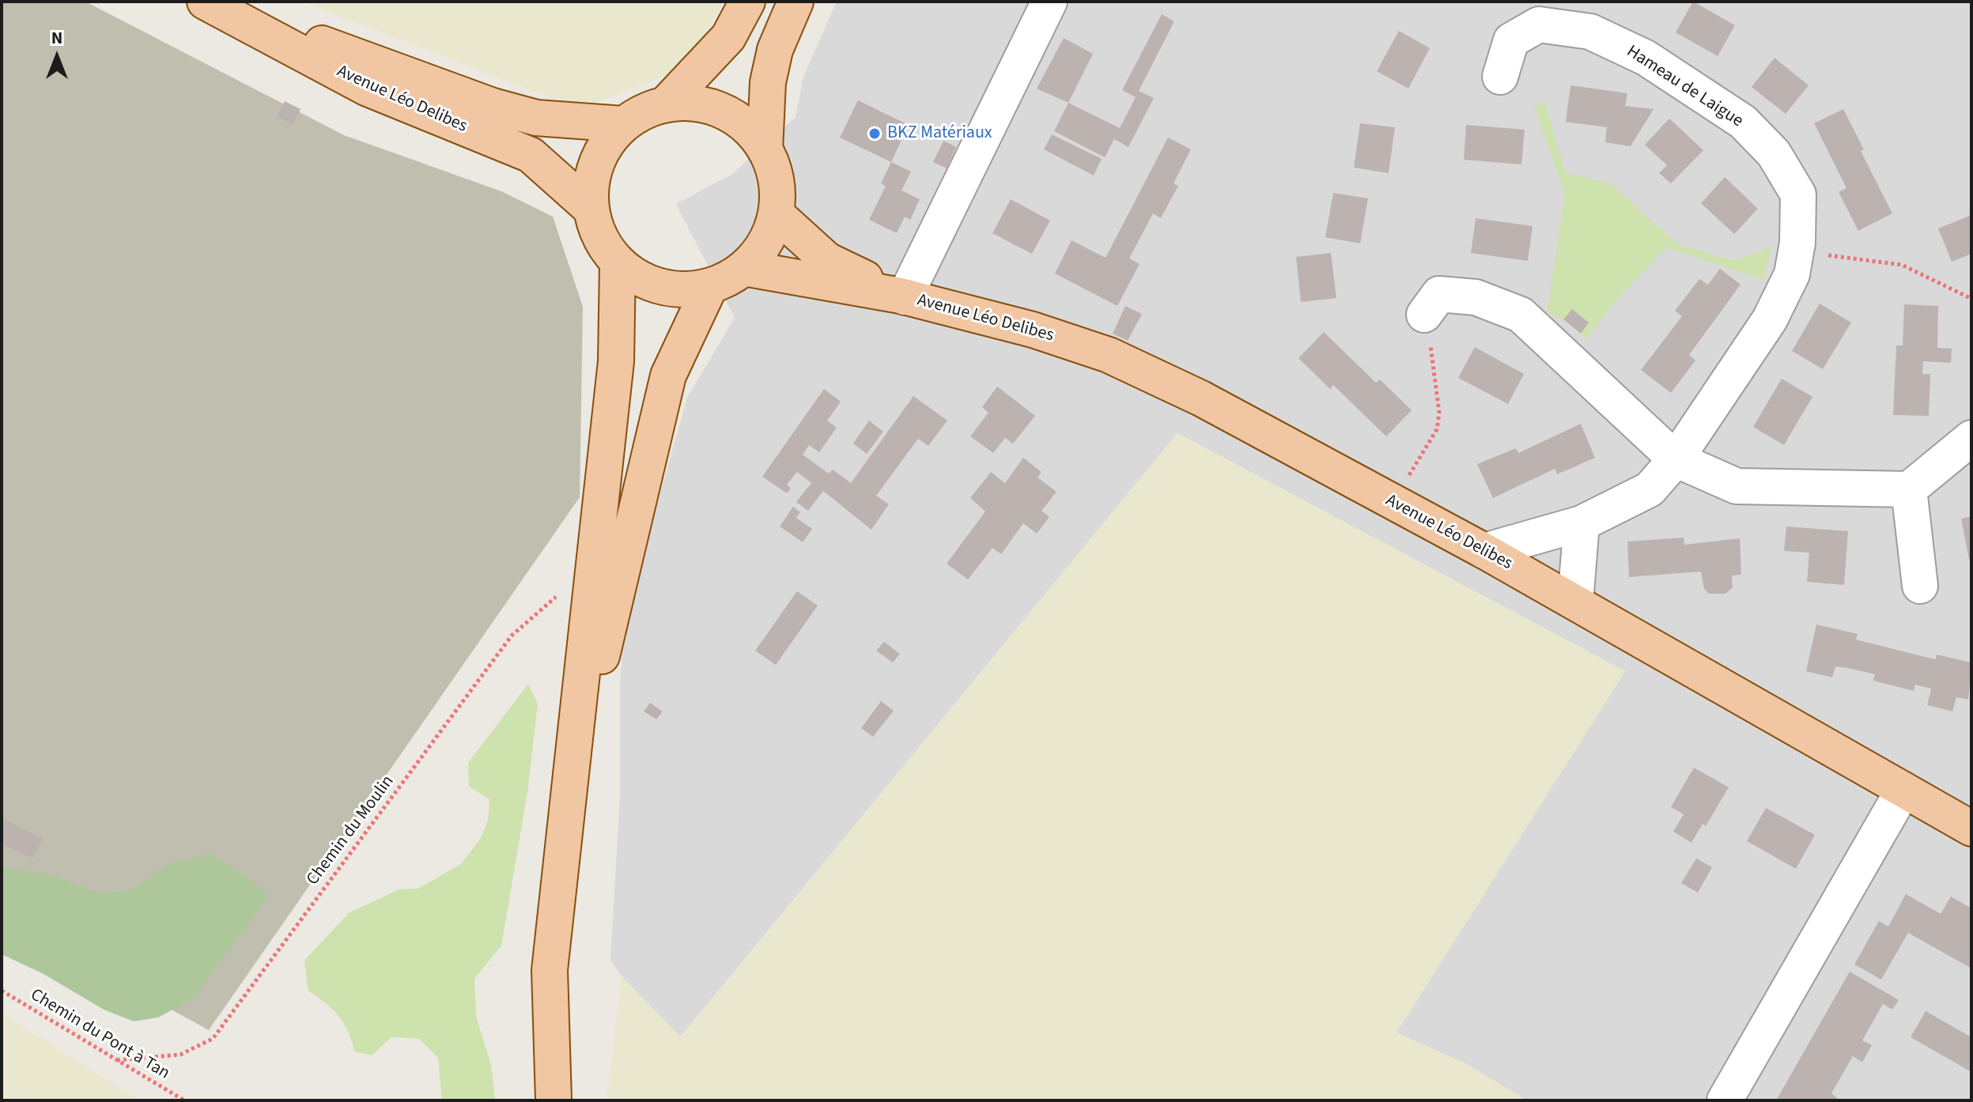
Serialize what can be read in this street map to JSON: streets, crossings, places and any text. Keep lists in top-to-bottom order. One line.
{"streets":{"main road":["Avenue Léo Delibes"],"street":["Hameau de Laigue"],"path":["Chemin du Moulin","Chemin du Pont à Tan"]},"crossings":[["Hameau de Laigue","Avenue Léo Delibes"],["Chemin du Moulin","Chemin du Pont à Tan"]],"places":["BKZ Matériaux"],"north":"top"}
